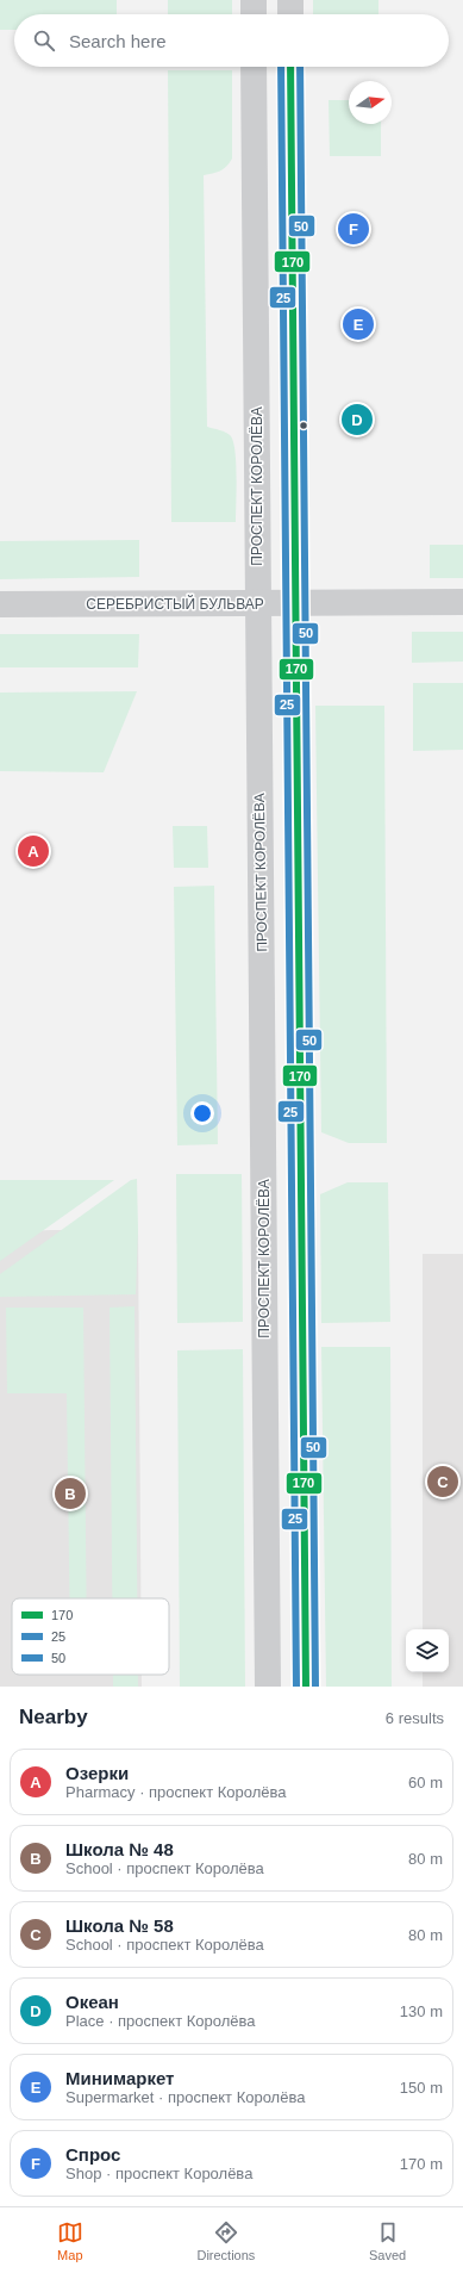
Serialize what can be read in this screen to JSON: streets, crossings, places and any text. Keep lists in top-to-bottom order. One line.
{"streets":{"street":["ПРОСПЕКТ КОРОЛЁВА","СЕРЕБРИСТЫЙ БУЛЬВАР"]},"crossings":[["ПРОСПЕКТ КОРОЛЁВА","СЕРЕБРИСТЫЙ БУЛЬВАР"]],"lines":["transit line 170","transit line 25","transit line 50"],"legend":["170","25","50"],"north":"right","page":{"search":"Search here","pins":["F","E","D","A","C","B"],"heading":["Nearby","6 results"],"list":[{"mark":"A","name":"Озерки","note":"Pharmacy · проспект Королёва","value":"60 m"},{"mark":"B","name":"Школа № 48","note":"School · проспект Королёва","value":"80 m"},{"mark":"C","name":"Школа № 58","note":"School · проспект Королёва","value":"80 m"},{"mark":"D","name":"Океан","note":"Place · проспект Королёва","value":"130 m"},{"mark":"E","name":"Минимаркет","note":"Supermarket · проспект Королёва","value":"150 m"},{"mark":"F","name":"Спрос","note":"Shop · проспект Королёва","value":"170 m"}],"nav":["Map","Directions","Saved"]}}
